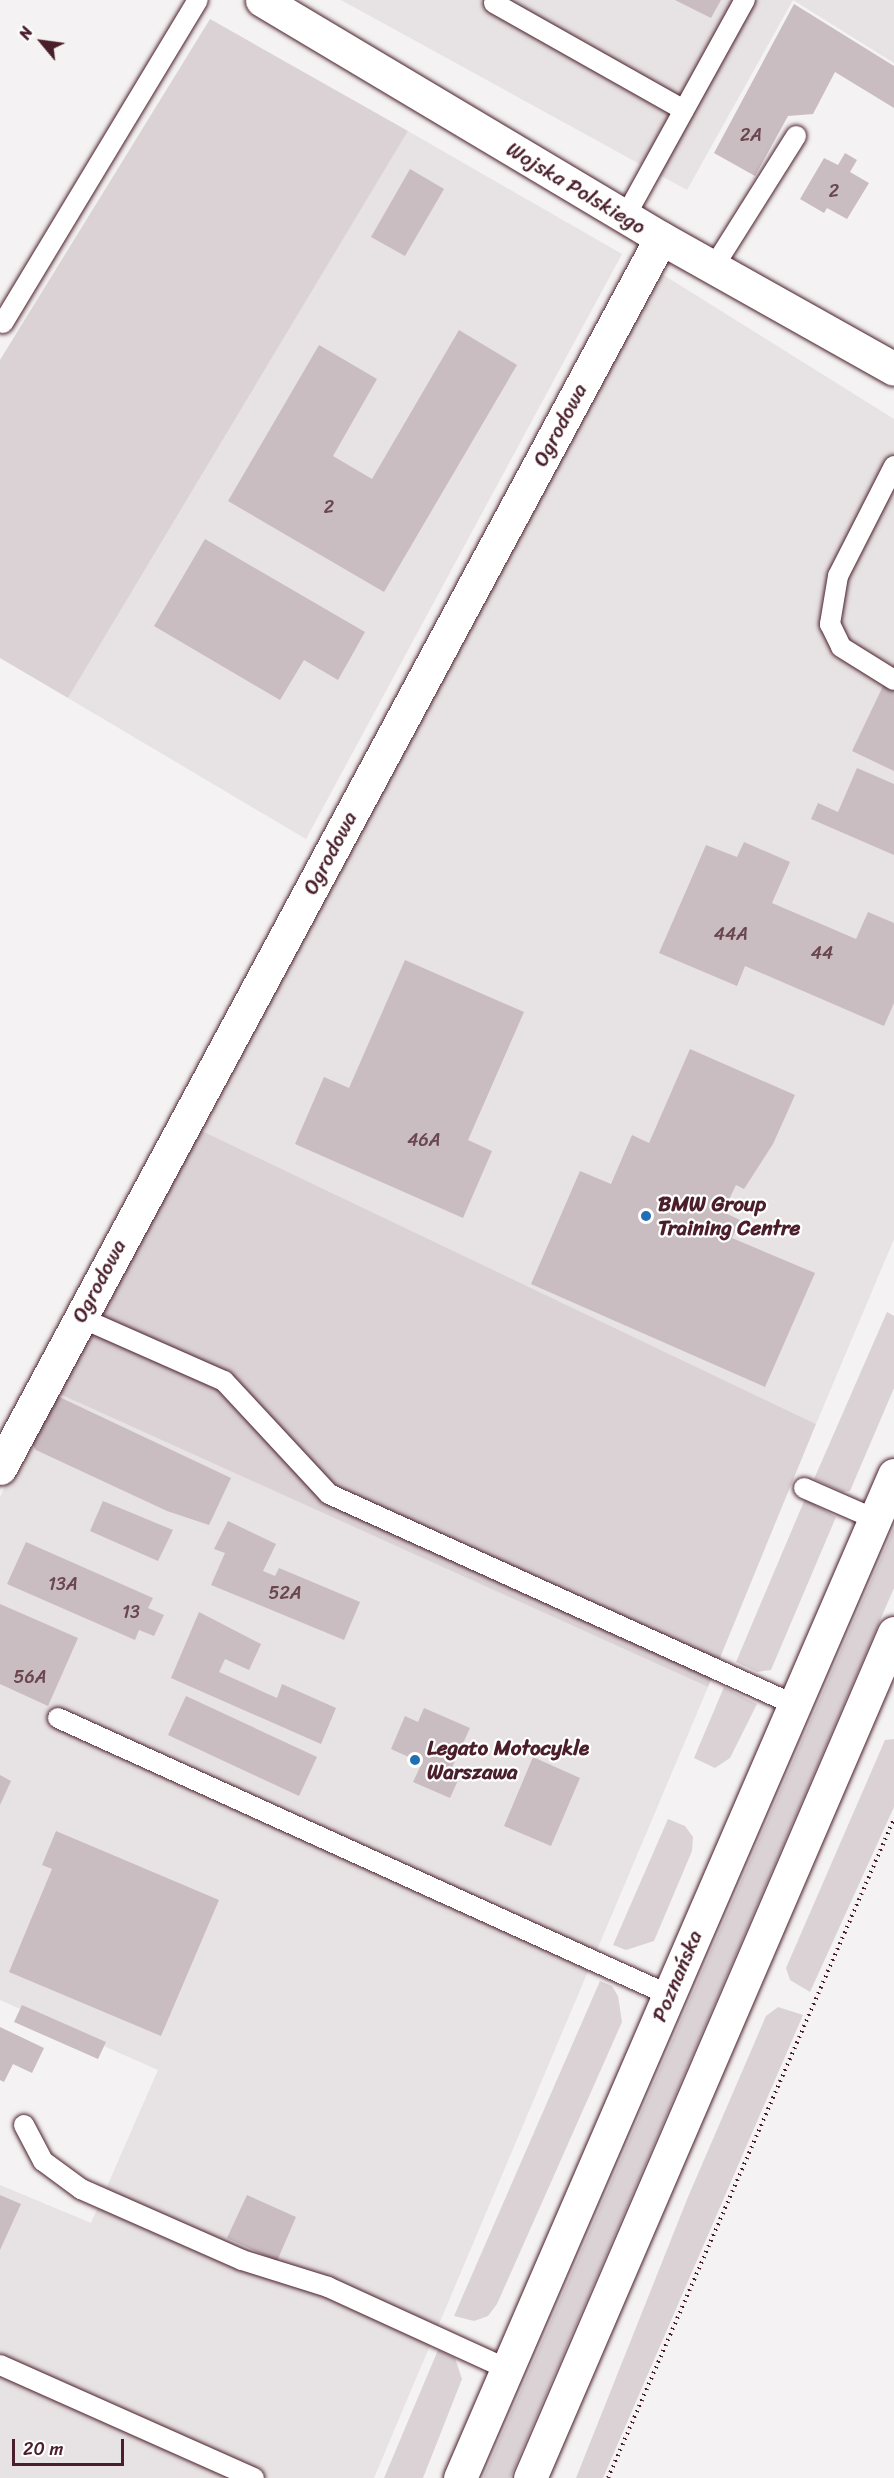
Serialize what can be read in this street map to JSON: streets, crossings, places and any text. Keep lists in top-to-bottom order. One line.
{"streets":{"street":["Wojska Polskiego","Ogrodowa","Poznańska"]},"crossings":[["Wojska Polskiego","Ogrodowa"]],"places":["BMW Group Training Centre","Legato Motocykle Warszawa"],"house_numbers":["2A","2","2","44A","44","46A","13A","52A","13","56A"],"scale_bar":"20 m","north":"top left"}
